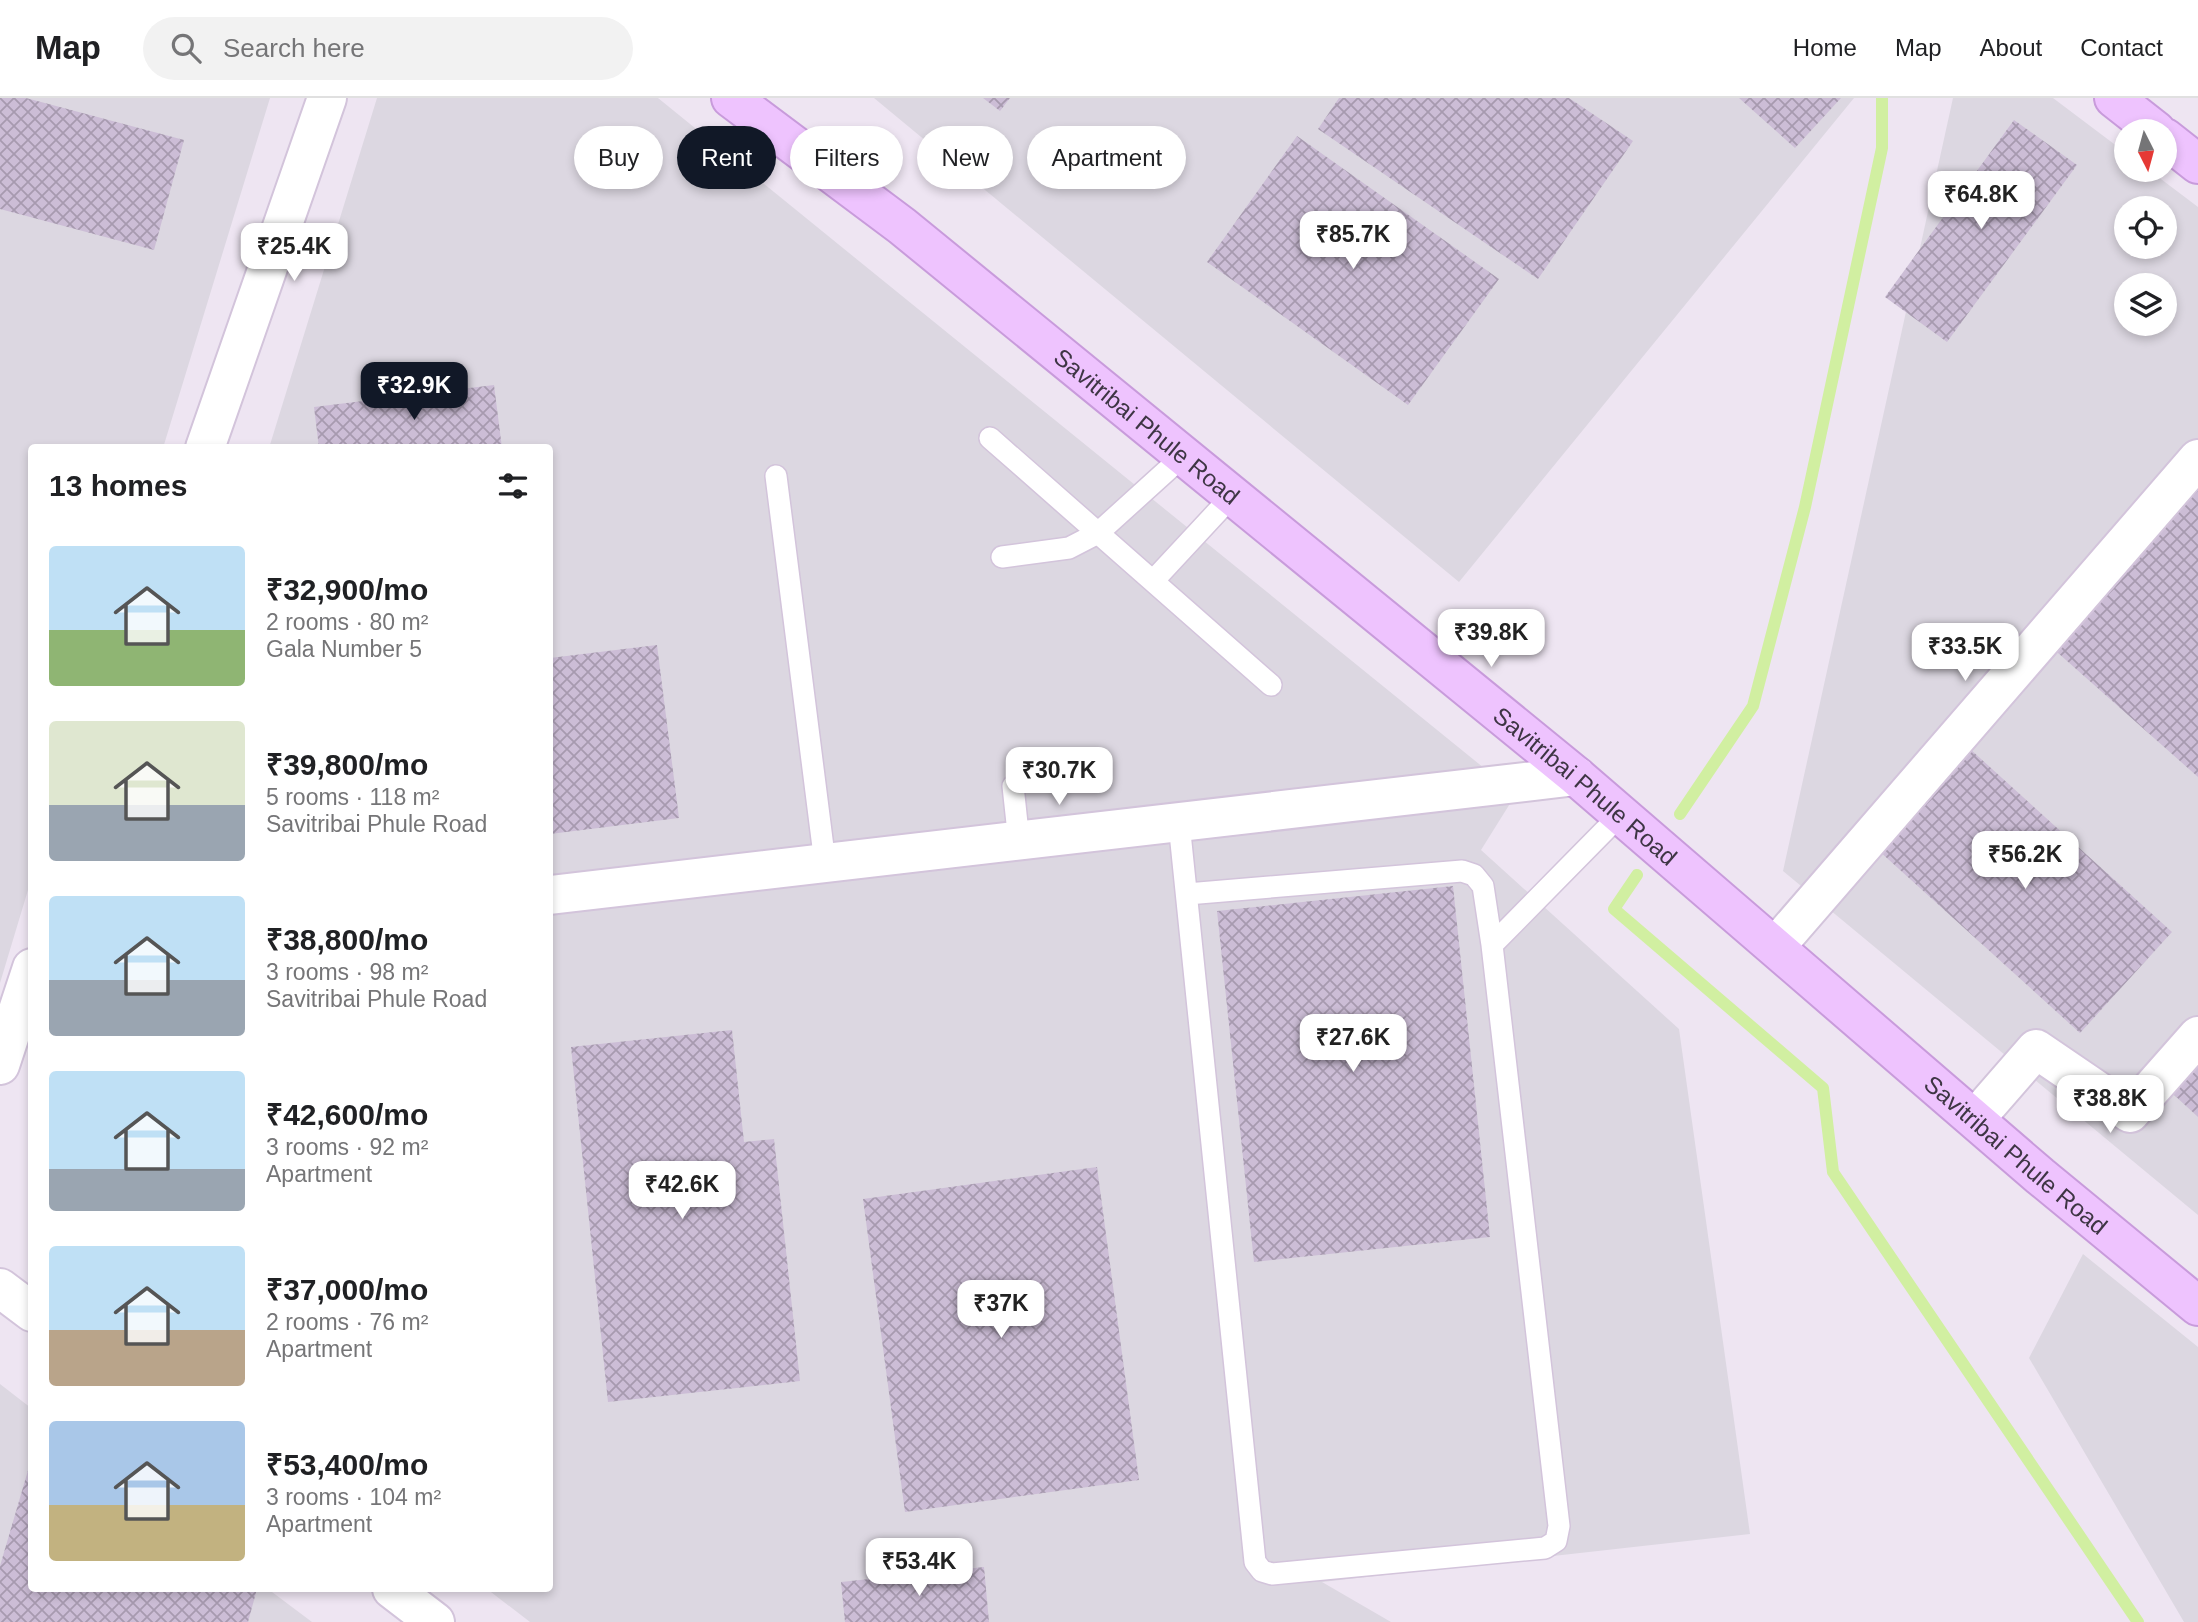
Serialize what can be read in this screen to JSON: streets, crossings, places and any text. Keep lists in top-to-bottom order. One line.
{"streets":{"street":["Savitribai Phule Road"]},"north":"bottom","page":{"header":"Map","search":"Search here","nav":["Home","Map","About","Contact"],"chip":["Buy","Rent","Filters","New","Apartment"],"price":["₹64.8K","₹85.7K","₹25.4K","₹32.9K","₹39.8K","₹33.5K","₹30.7K","₹56.2K","₹27.6K","₹38.8K","₹42.6K","₹37K","₹53.4K"],"heading":"13 homes","list":[{"name":"₹32,900/mo","note":"2 rooms · 80 m² · Gala Number 5"},{"name":"₹39,800/mo","note":"5 rooms · 118 m² · Savitribai Phule Road"},{"name":"₹38,800/mo","note":"3 rooms · 98 m² · Savitribai Phule Road"},{"name":"₹42,600/mo","note":"3 rooms · 92 m² · Apartment"},{"name":"₹37,000/mo","note":"2 rooms · 76 m² · Apartment"},{"name":"₹53,400/mo","note":"3 rooms · 104 m² · Apartment"}]}}
